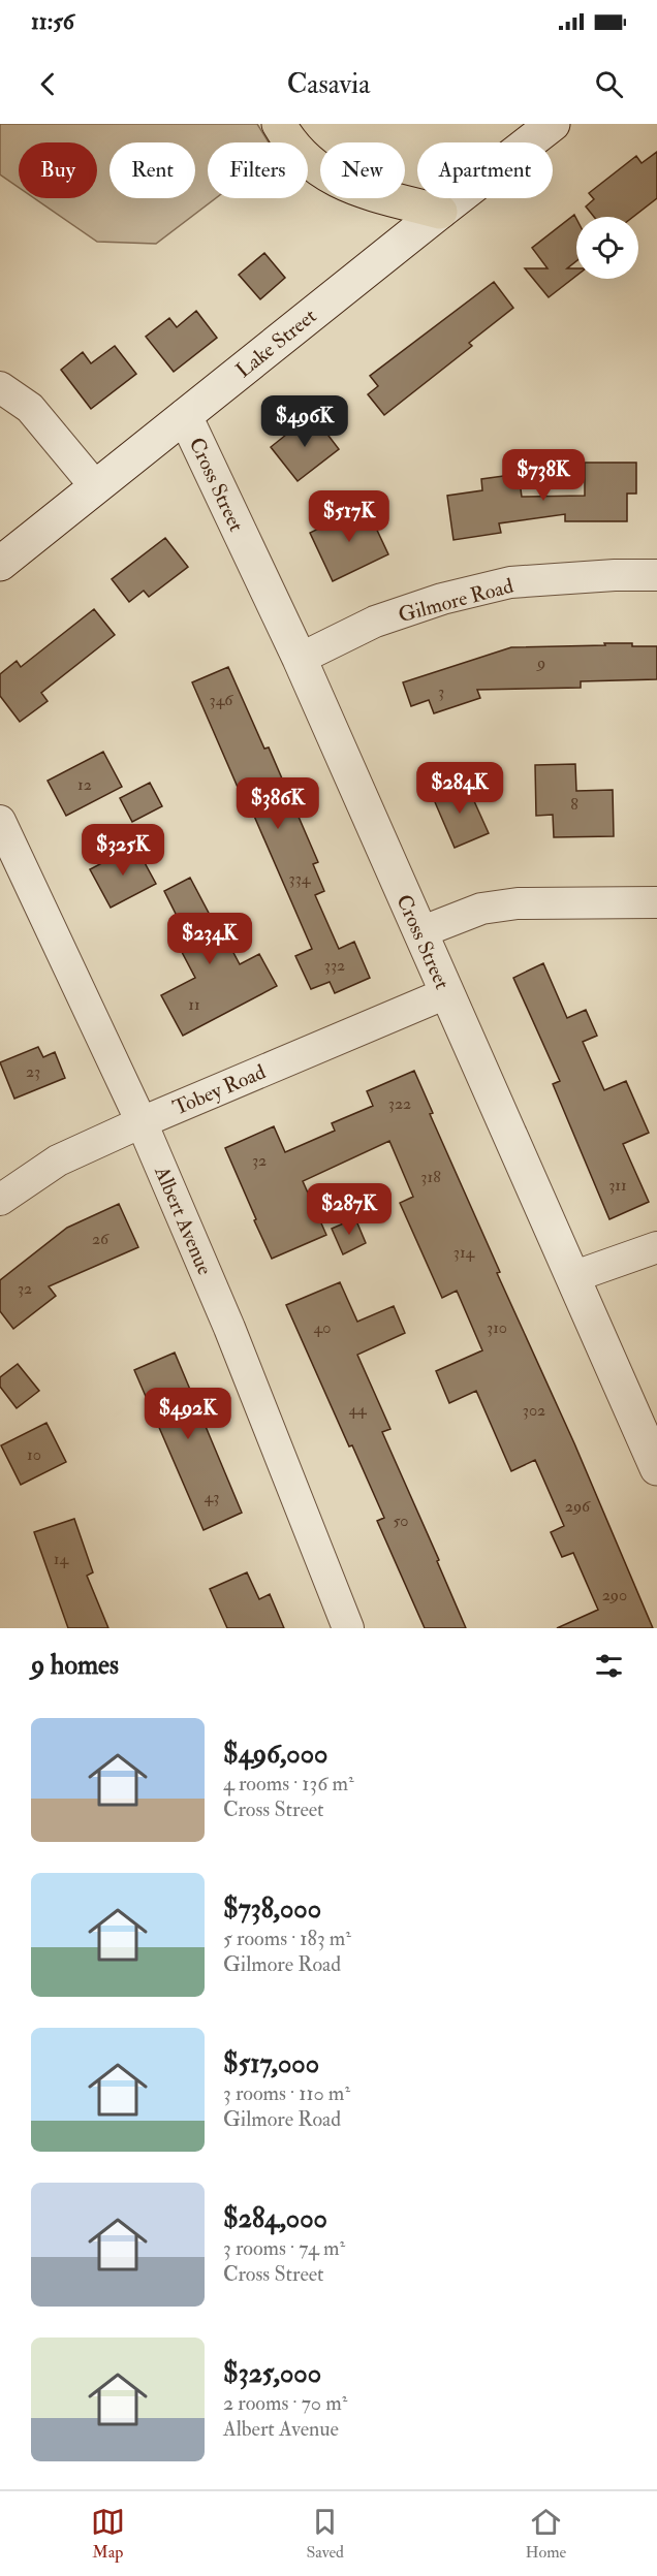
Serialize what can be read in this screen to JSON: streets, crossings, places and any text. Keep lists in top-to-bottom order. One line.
{"streets":{"street":["Lake Street","Cross Street","Gilmore Road","Tobey Road","Albert Avenue"]},"crossings":[["Lake Street","Cross Street"],["Cross Street","Gilmore Road"],["Cross Street","Tobey Road"],["Tobey Road","Albert Avenue"]],"house_numbers":["9","3","346","12","8","334","332","11","23","322","32","318","311","26","314","32","40","310","44","302","10","43","296","50","14","290"],"page":{"status":"11:56","header":"Casavia","chip":["Buy","Rent","Filters","New","Apartment"],"price":["$496K","$738K","$517K","$284K","$386K","$325K","$234K","$287K","$492K"],"heading":"9 homes","list":[{"name":"$496,000","note":"4 rooms · 136 m² · Cross Street"},{"name":"$738,000","note":"5 rooms · 183 m² · Gilmore Road"},{"name":"$517,000","note":"3 rooms · 110 m² · Gilmore Road"},{"name":"$284,000","note":"3 rooms · 74 m² · Cross Street"},{"name":"$325,000","note":"2 rooms · 70 m² · Albert Avenue"}],"tabs":["Map","Saved","Home"]}}
